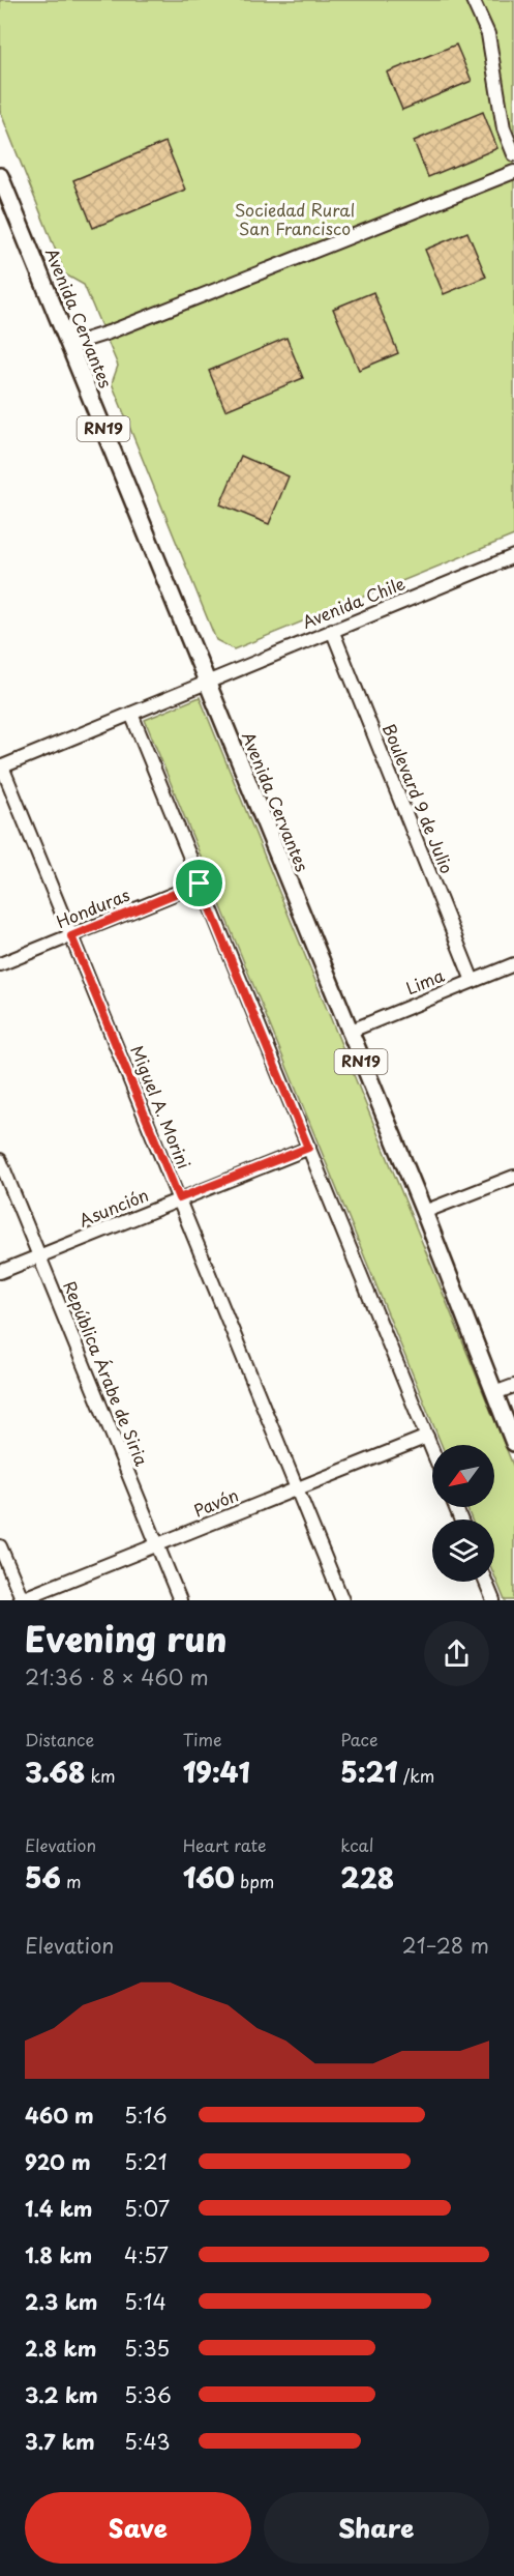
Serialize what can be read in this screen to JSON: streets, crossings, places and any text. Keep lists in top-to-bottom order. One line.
{"streets":{"main road":["Avenida Cervantes","RN19"],"street":["Avenida Chile","Boulevard 9 de Julio","Honduras","Lima","Miguel A. Morini","Asunción","República Árabe de Siria","Pavón"]},"crossings":[["Avenida Cervantes","Avenida Chile"],["Avenida Cervantes","Lima"],["Avenida Chile","Boulevard 9 de Julio"],["Avenida Chile","Miguel A. Morini"],["Boulevard 9 de Julio","Lima"],["Honduras","Miguel A. Morini"],["Miguel A. Morini","Asunción"],["Miguel A. Morini","Pavón"],["Asunción","República Árabe de Siria"],["República Árabe de Siria","Pavón"]],"parks":["Sociedad Rural San Francisco"],"north":"bottom left","page":{"heading":["Evening run","21:36 · 8 × 460 m"],"stats":[["Distance","3.68 km"],["Time","19:41"],["Pace","5:21 /km"],["Elevation","56 m"],["Heart rate","160 bpm"],["kcal","228"]],"chart":["Elevation","21–28 m"],"list":[{"name":"460 m","note":"5:16"},{"name":"920 m","note":"5:21"},{"name":"1.4 km","note":"5:07"},{"name":"1.8 km","note":"4:57"},{"name":"2.3 km","note":"5:14"},{"name":"2.8 km","note":"5:35"},{"name":"3.2 km","note":"5:36"},{"name":"3.7 km","note":"5:43"}],"buttons":["Save","Share"]}}
